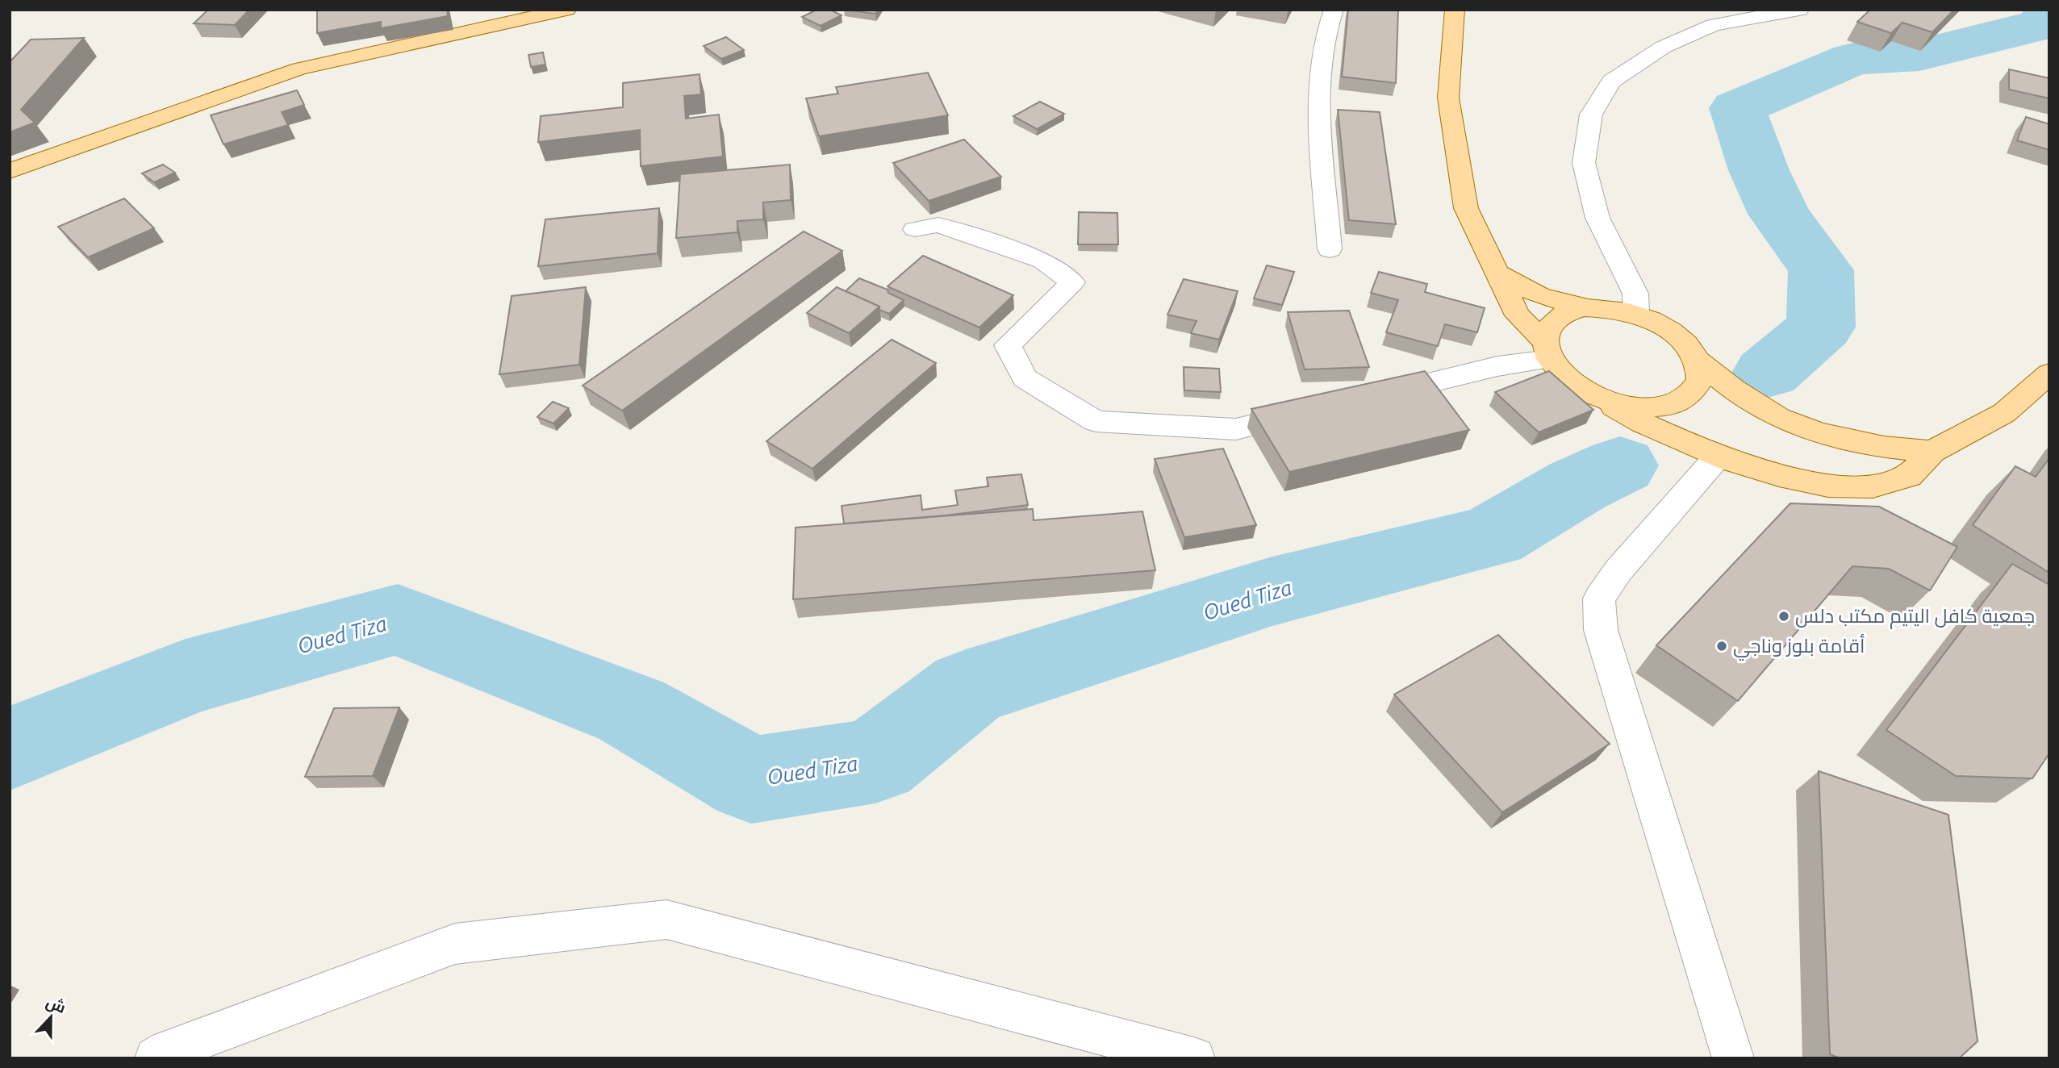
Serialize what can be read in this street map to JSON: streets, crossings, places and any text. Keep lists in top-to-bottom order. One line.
{"water":["Oued Tiza"],"places":["جمعية كافل اليتيم مكتب دلس","أقامة بلوز وناجي"],"north":"top"}
